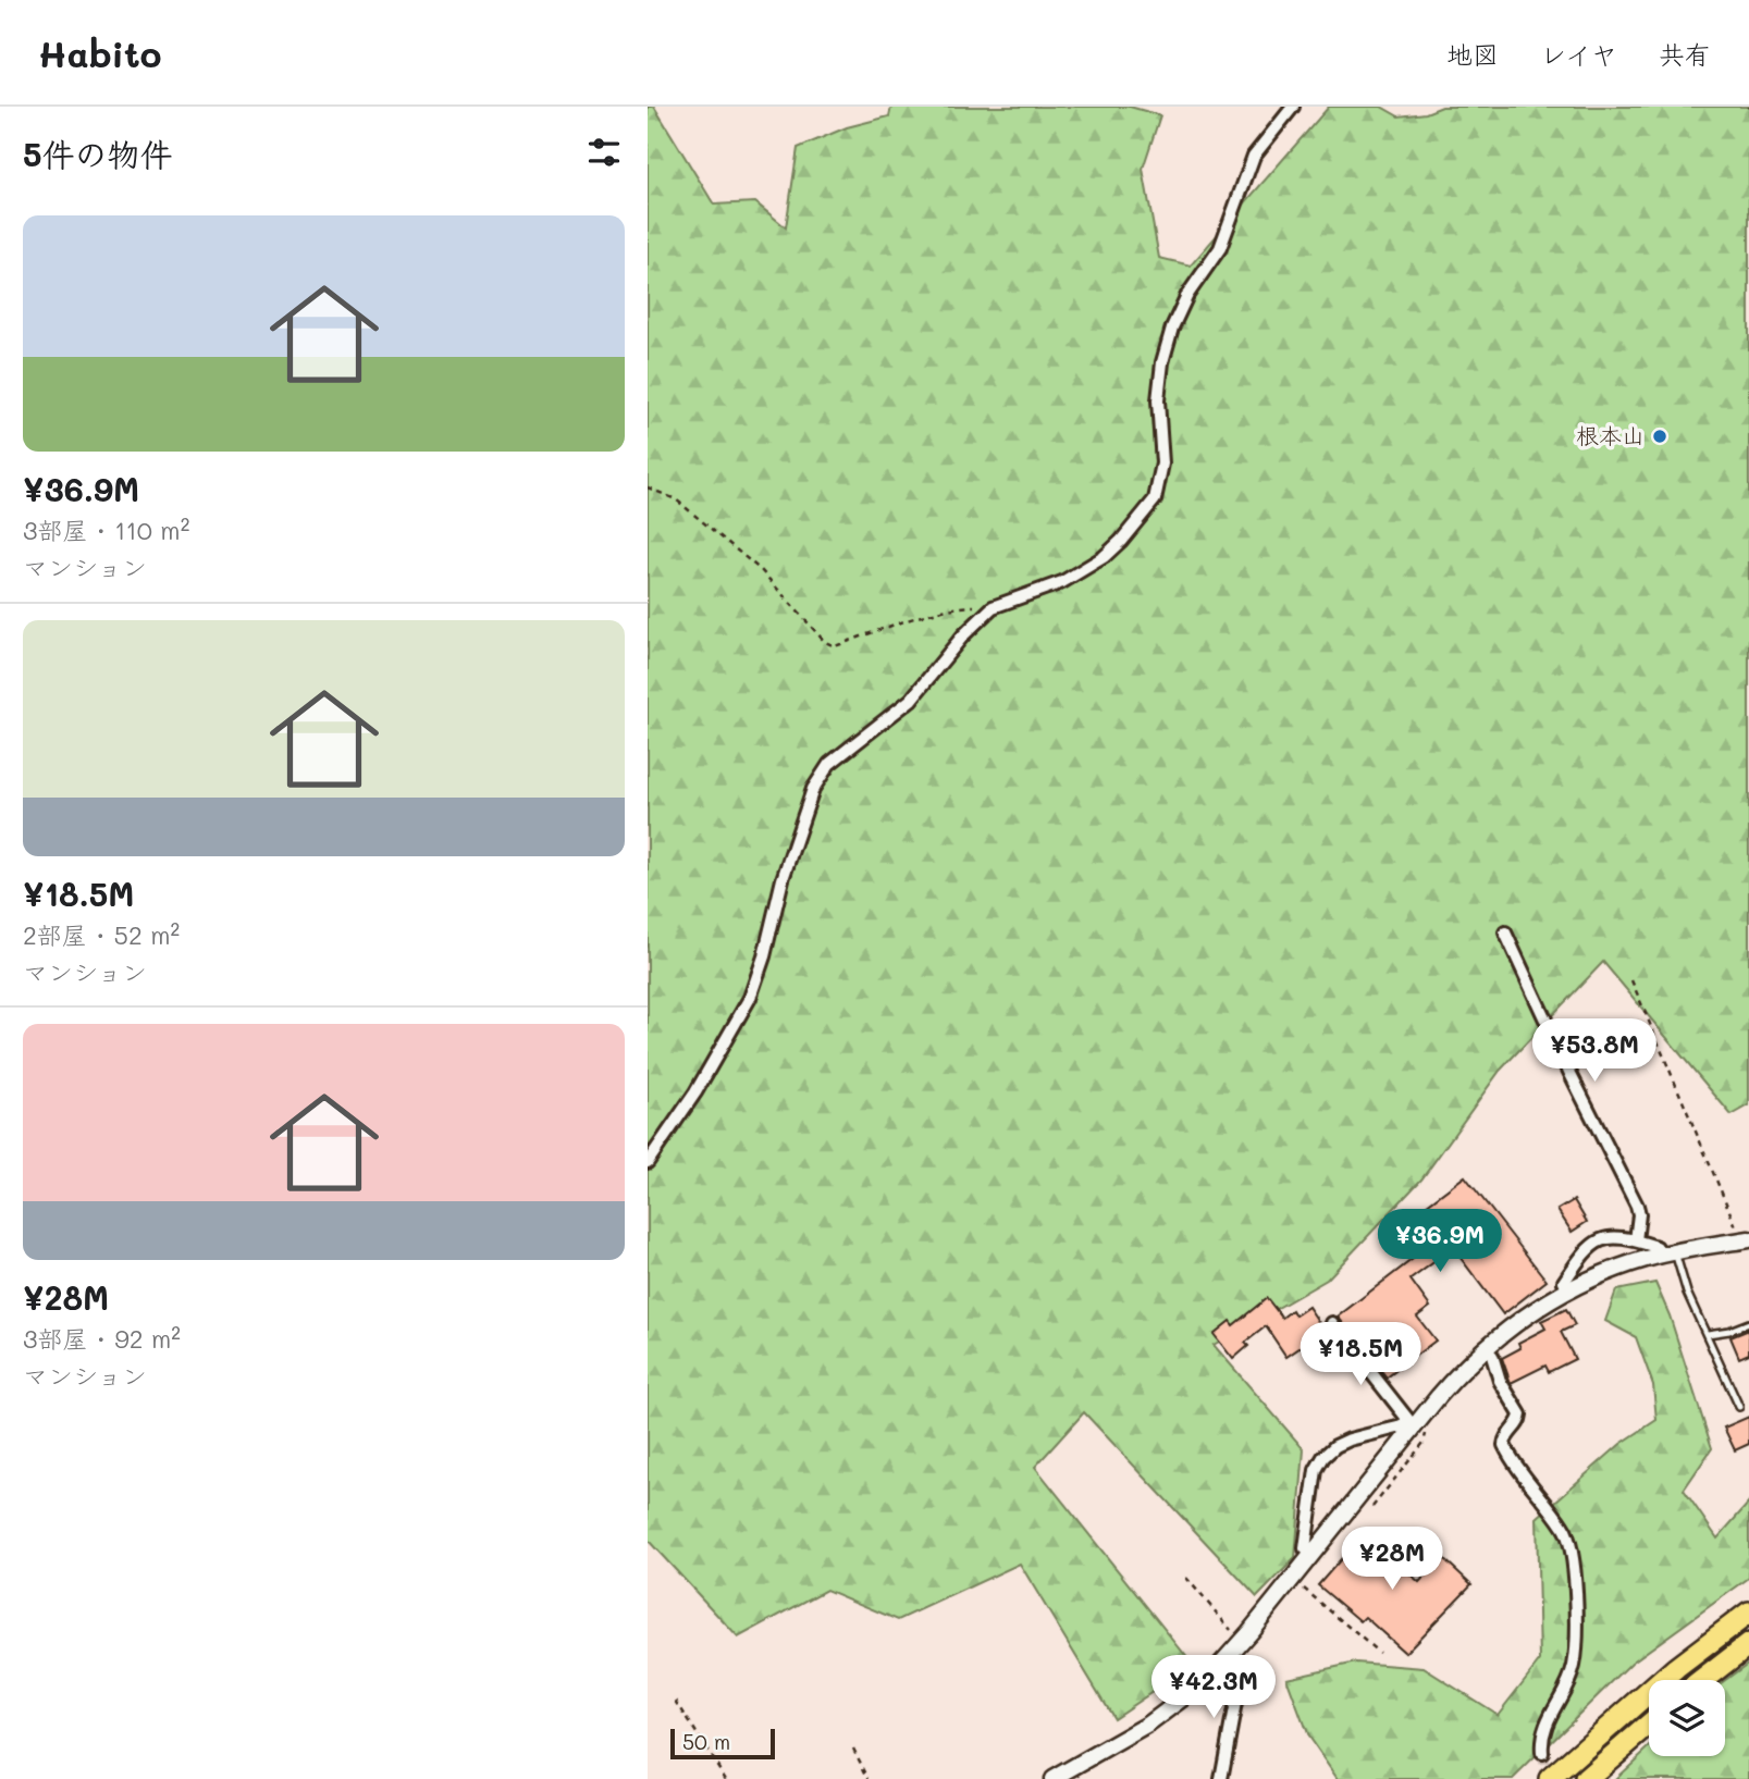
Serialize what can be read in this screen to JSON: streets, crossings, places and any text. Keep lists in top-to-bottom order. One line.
{"places":["根本山"],"scale_bar":"50 m","page":{"header":"Habito","nav":["地図","レイヤ","共有"],"heading":"5件の物件","list":[{"name":"¥36.9M","note":"3部屋 · 110 m² · マンション"},{"name":"¥18.5M","note":"2部屋 · 52 m² · マンション"},{"name":"¥28M","note":"3部屋 · 92 m² · マンション"}],"price":["¥53.8M","¥36.9M","¥18.5M","¥28M","¥42.3M"],"scale":"50 m"}}
